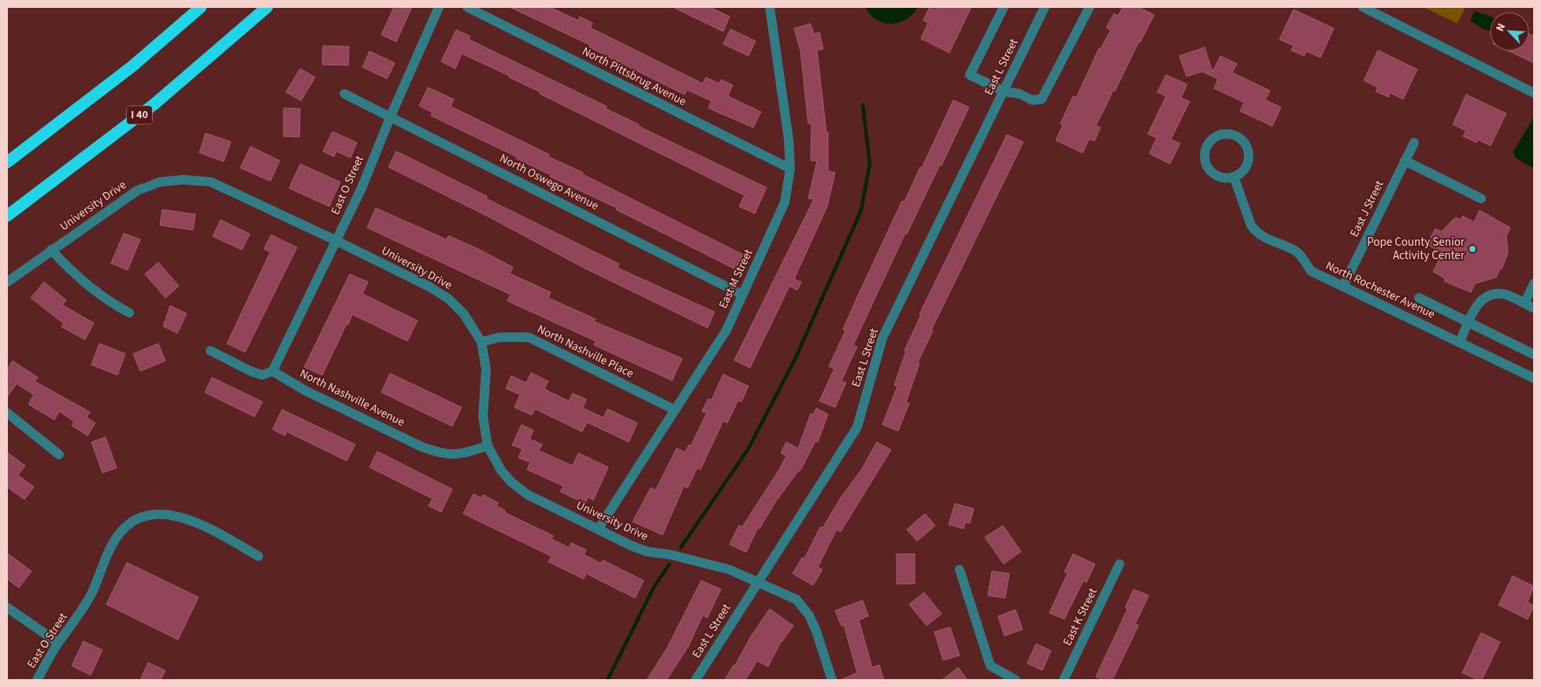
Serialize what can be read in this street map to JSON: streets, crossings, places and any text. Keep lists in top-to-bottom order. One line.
{"streets":{"highway":["I 40"],"street":["East L Street","North Pittsbrug Avenue","North Oswego Avenue","East O Street","University Drive","East J Street","East M Street","North Rochester Avenue","North Nashville Place","North Nashville Avenue","East K Street"]},"crossings":[["East L Street","University Drive"],["North Pittsbrug Avenue","East M Street"],["North Oswego Avenue","East O Street"],["North Oswego Avenue","East M Street"],["East O Street","University Drive"],["East O Street","North Nashville Avenue"],["University Drive","East M Street"],["University Drive","North Nashville Place"],["University Drive","North Nashville Avenue"],["East J Street","North Rochester Avenue"],["East M Street","North Nashville Place"]],"places":["Pope County Senior Activity Center"],"north":"top left"}
